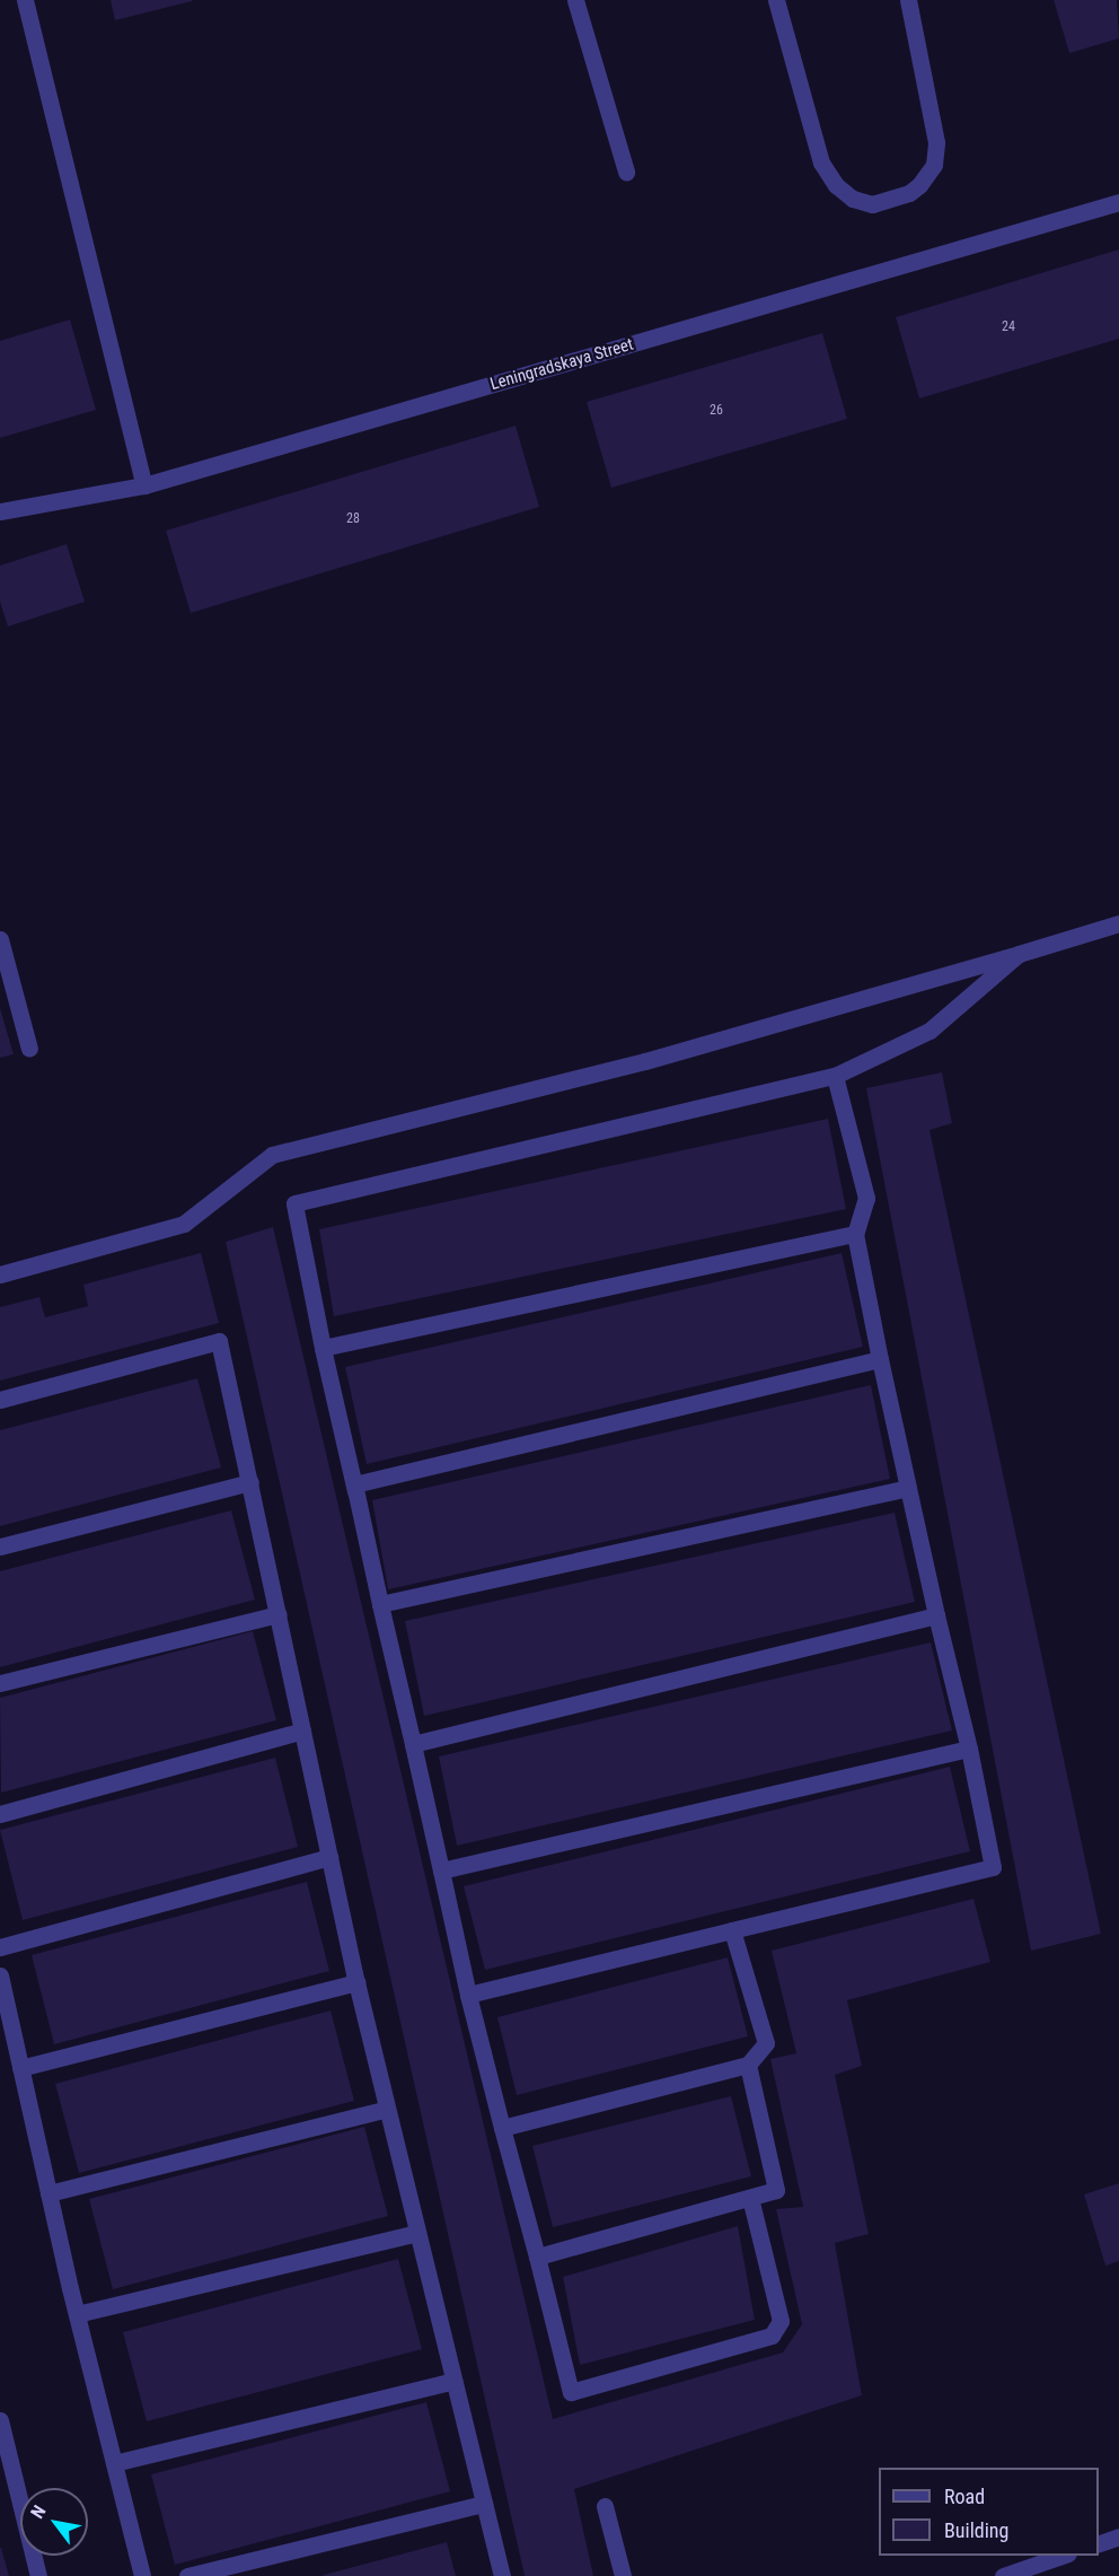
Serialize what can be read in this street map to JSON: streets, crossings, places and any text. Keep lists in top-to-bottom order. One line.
{"streets":{"street":["Leningradskaya Street"]},"house_numbers":["24","26","28"],"legend":["Road","Building"],"north":"top left"}
